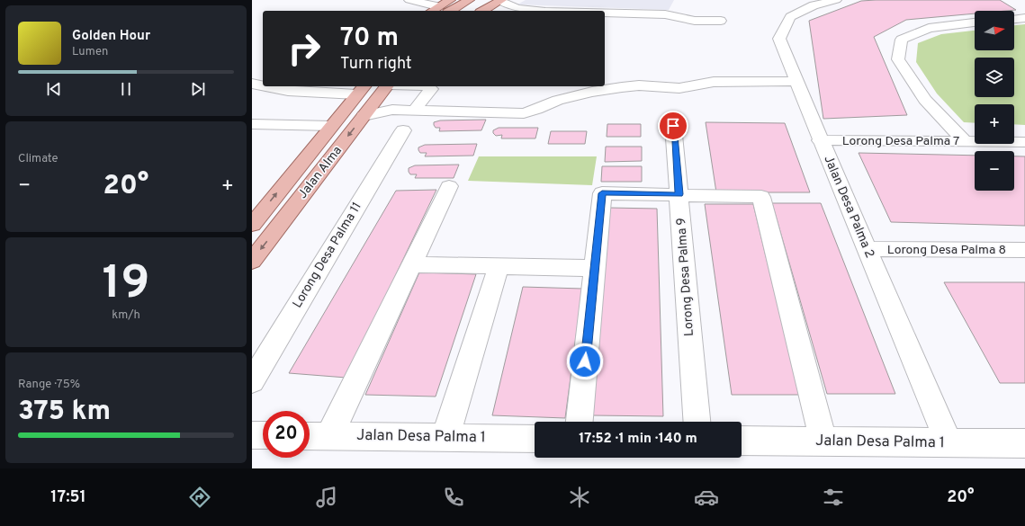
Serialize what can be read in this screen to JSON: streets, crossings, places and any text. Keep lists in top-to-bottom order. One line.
{"streets":{"main road":["Jalan Alma"],"street":["Lorong Desa Palma 7","Jalan Desa Palma 2","Lorong Desa Palma 8","Lorong Desa Palma 11","Lorong Desa Palma 9","Jalan Desa Palma 1"]},"crossings":[["Lorong Desa Palma 7","Jalan Desa Palma 2"],["Jalan Desa Palma 2","Lorong Desa Palma 8"],["Jalan Desa Palma 2","Jalan Desa Palma 1"]],"north":"right","page":{"map_buttons":["+","−"],"turn":["70 m","Turn right"],"song":["Golden Hour","Lumen"],"tile":["Climate",["19","km/h"],["Range · 75%","375 km"]],"heat":["−","20°","+"],"limit":"20","trip":"17:52 · 1 min · 140 m","tabs":["17:51","20°"]}}
